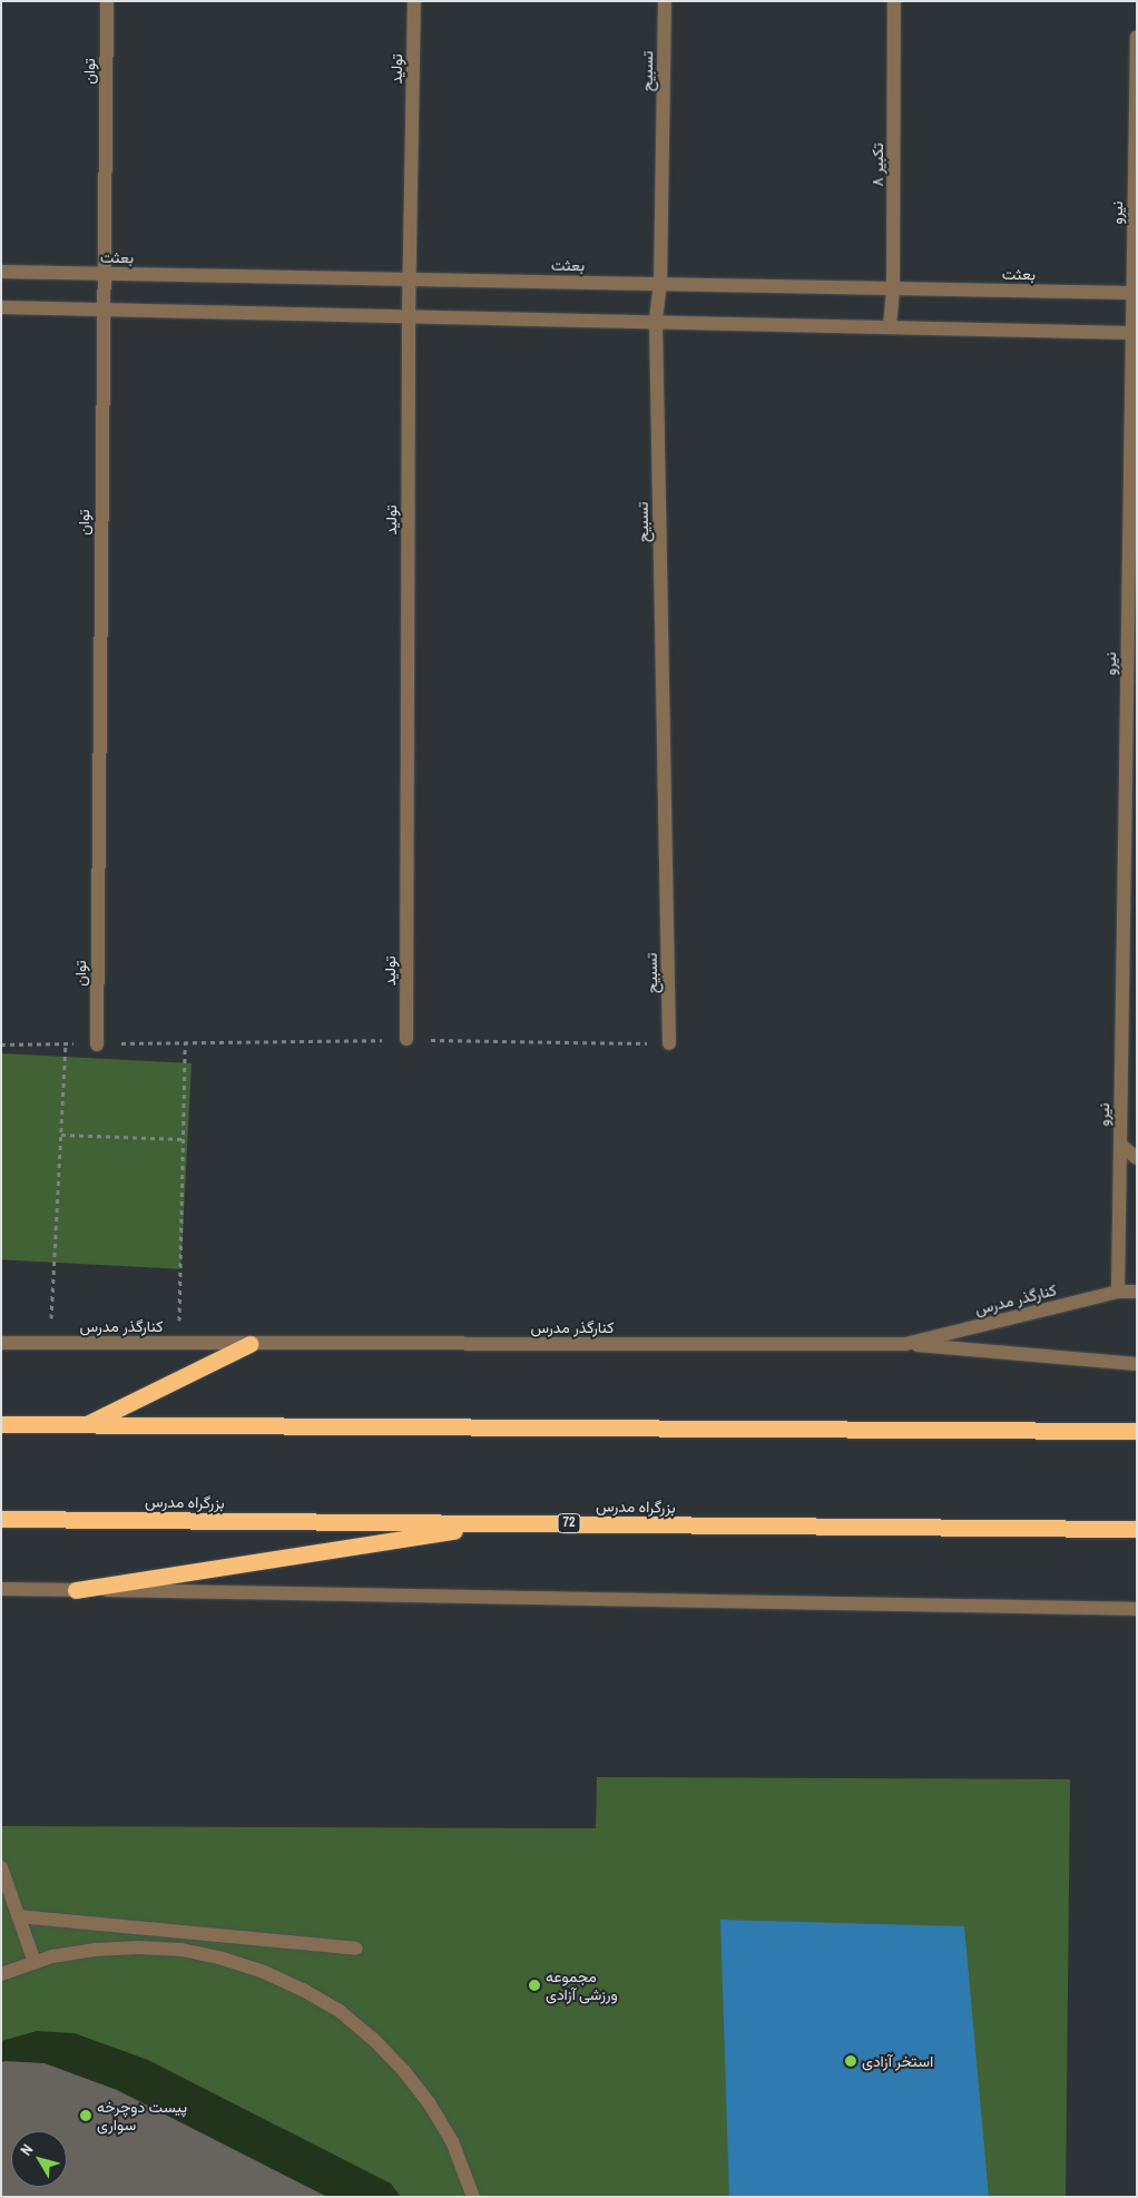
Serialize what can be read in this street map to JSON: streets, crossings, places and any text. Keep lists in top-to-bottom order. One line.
{"streets":{"highway":["بزرگراه مدرس","72"],"street":["تولید","توان","تسبیح","تکبیر ۸","نیرو","بعثت","کنارگذر مدرس"]},"crossings":[["تولید","بعثت"],["توان","بعثت"],["تسبیح","بعثت"],["تکبیر ۸","بعثت"],["نیرو","بعثت"],["نیرو","کنارگذر مدرس"]],"places":["مجموعه ورزشی آزادی","استخر آزادی","پیست دوچرخه سواری"],"north":"top left"}
